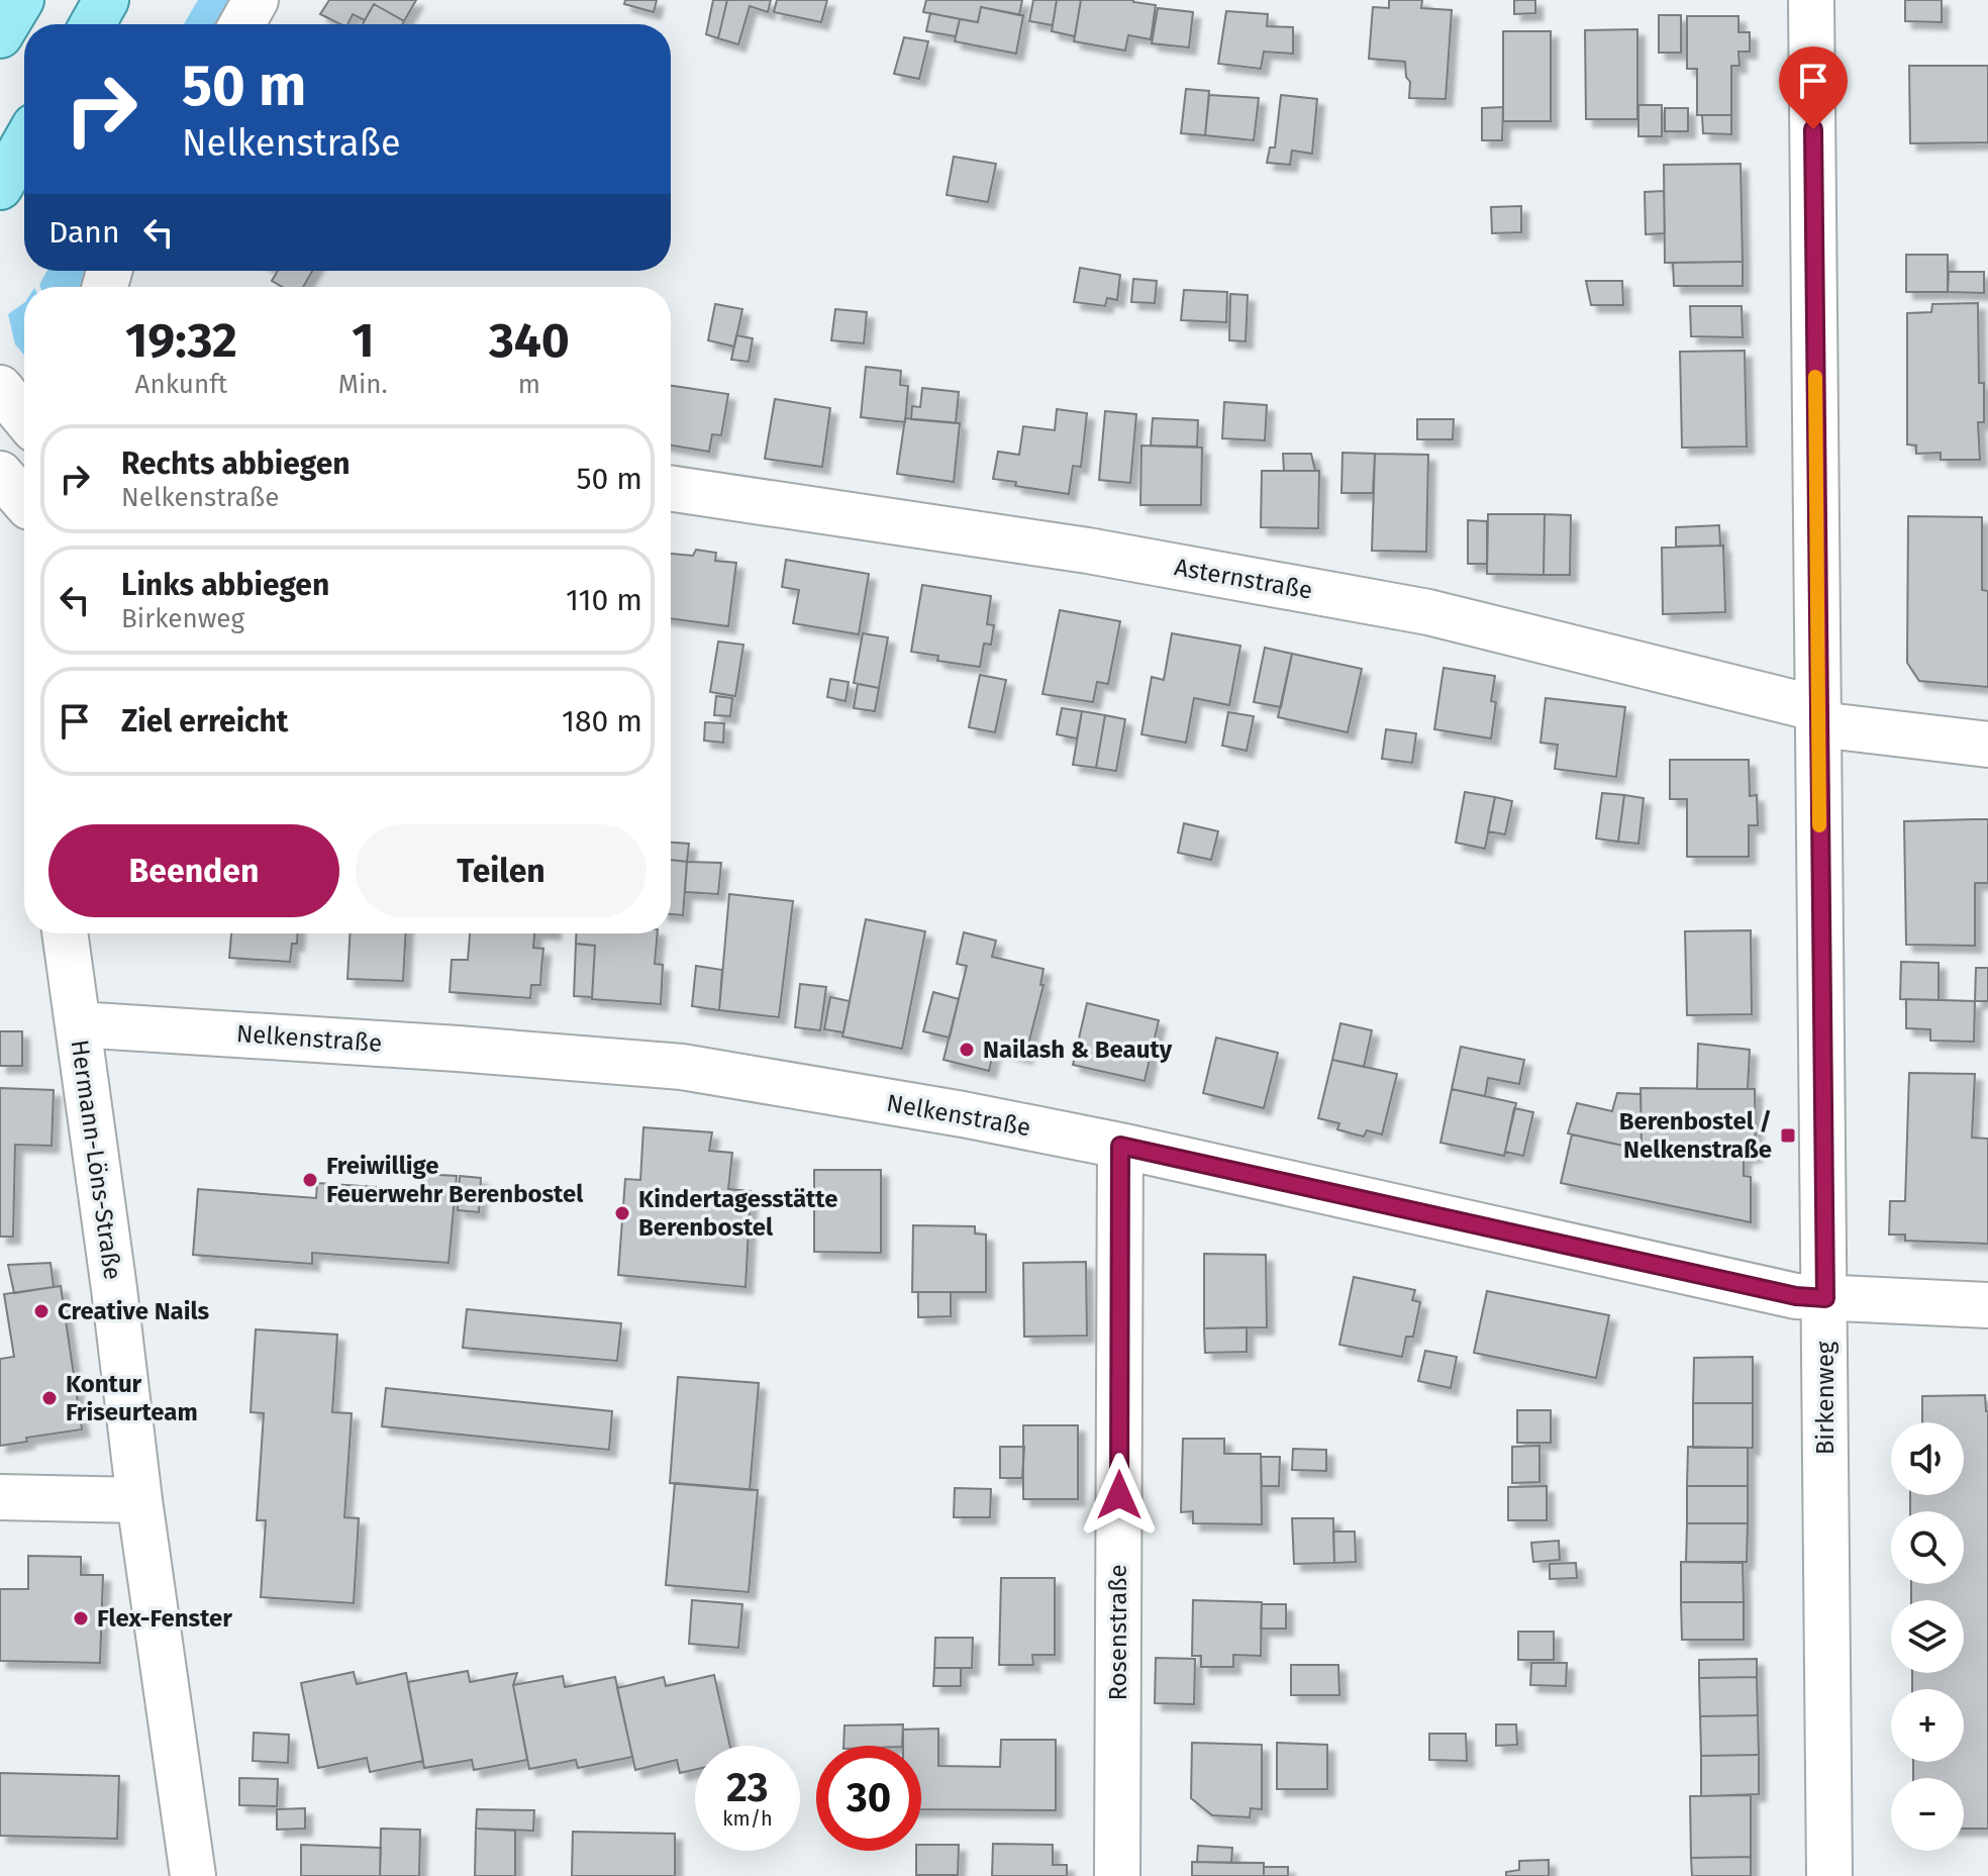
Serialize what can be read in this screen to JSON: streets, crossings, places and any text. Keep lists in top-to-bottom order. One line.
{"streets":{"street":["Asternstraße","Nelkenstraße","Hermann-Löns-Straße","Birkenweg","Rosenstraße"]},"crossings":[["Asternstraße","Birkenweg"],["Nelkenstraße","Hermann-Löns-Straße"],["Nelkenstraße","Birkenweg"],["Nelkenstraße","Rosenstraße"]],"places":{"other":["Nailash & Beauty","Freiwillige Feuerwehr Berenbostel","Kindertagesstätte Berenbostel","Creative Nails","Kontur Friseurteam","Flex-Fenster"],"transit":["Berenbostel / Nelkenstraße"]},"page":{"turn":["50 m","Nelkenstraße"],"then":"Dann","eta":["19:32","Ankunft","1","Min.","340","m"],"list":[{"name":"Rechts abbiegen","note":"Nelkenstraße","value":"50 m"},{"name":"Links abbiegen","note":"Birkenweg","value":"110 m"},{"name":"Ziel erreicht","value":"180 m"}],"buttons":["Beenden","Teilen"],"map_buttons":["+","−"],"speed":"23 km/h","limit":"30"}}
